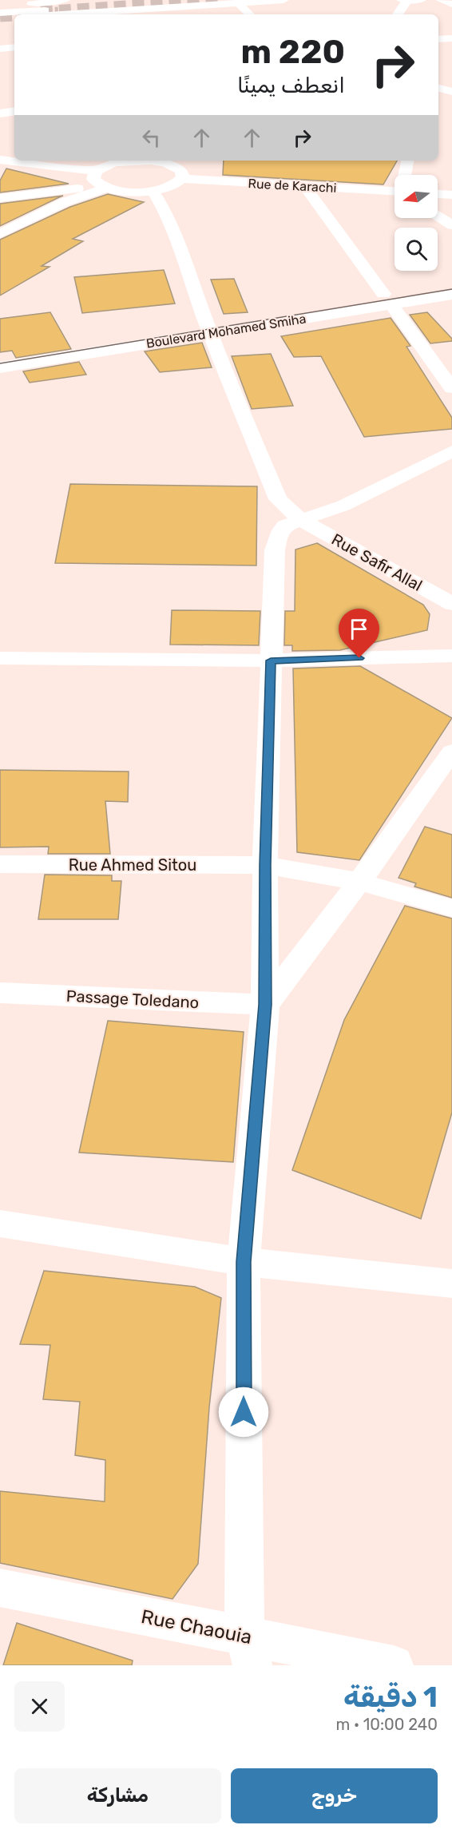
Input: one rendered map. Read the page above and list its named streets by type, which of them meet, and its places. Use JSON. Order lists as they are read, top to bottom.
{
  "streets": {
    "street": [
      "Rue de Karachi",
      "Boulevard Mohamed Smiha",
      "Rue Safir Allal",
      "Rue Ahmed Sitou",
      "Passage Toledano",
      "Rue Chaouia"
    ]
  },
  "crossings": [
    ["Boulevard Mohamed Smiha", "Rue Safir Allal"]
  ],
  "north": "left",
  "page": {
    "turn": ["220 m", "انعطف يمينًا"],
    "heading": ["1 دقيقة", "240 m · 10:00"],
    "buttons": ["خروج", "مشاركة"]
  }
}
